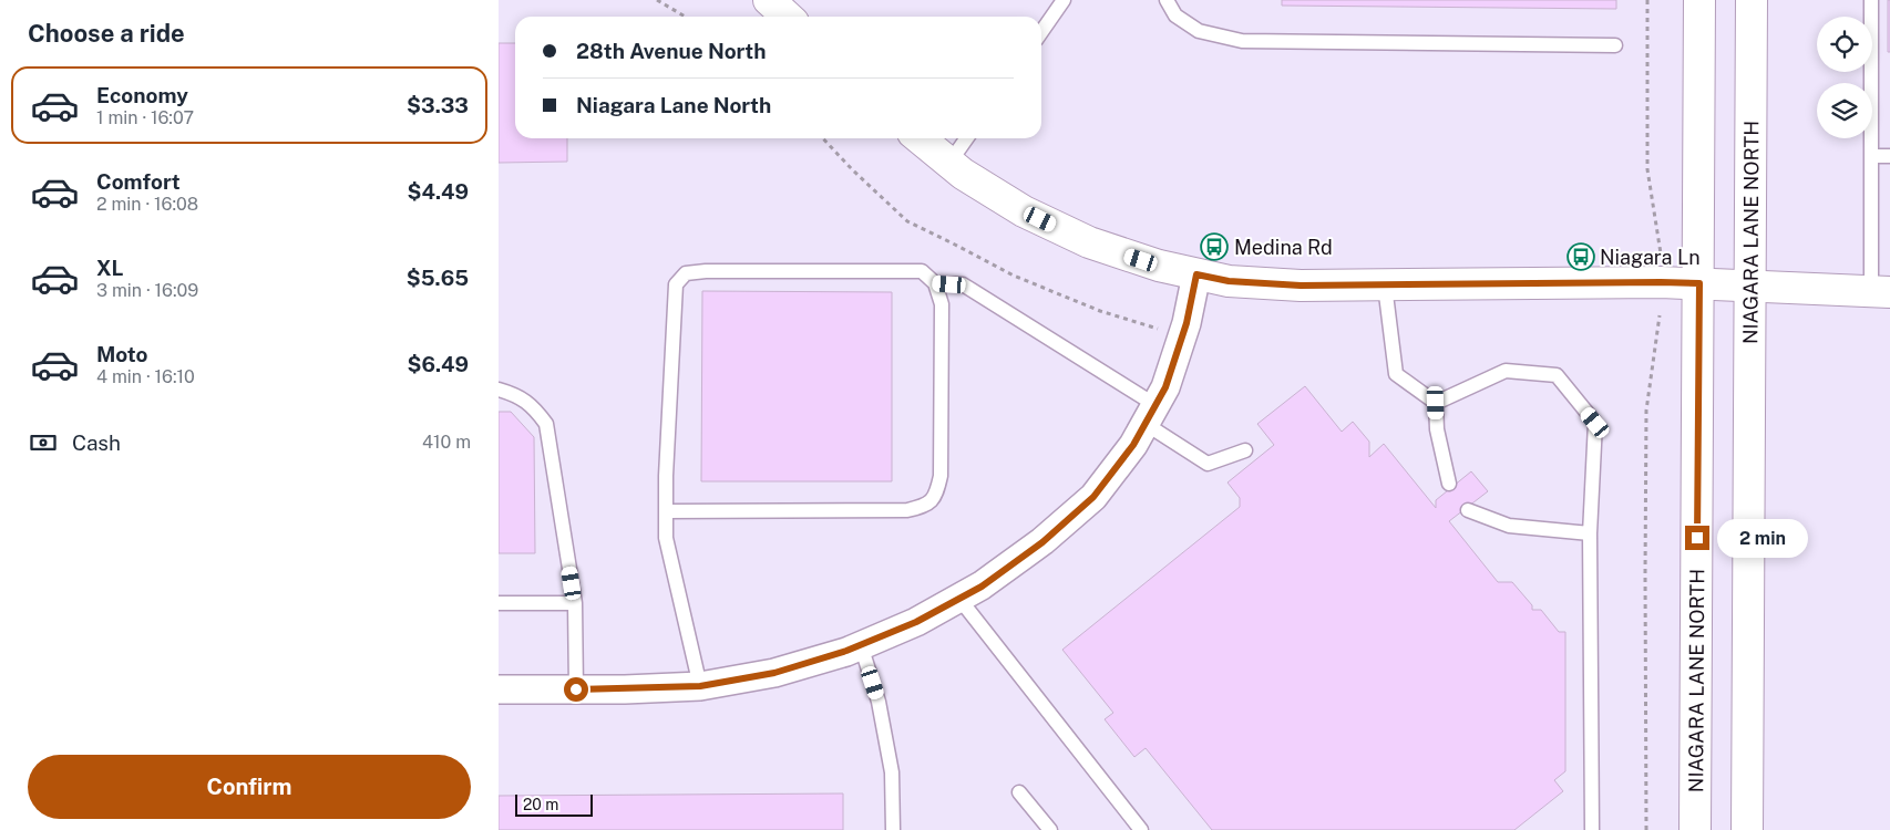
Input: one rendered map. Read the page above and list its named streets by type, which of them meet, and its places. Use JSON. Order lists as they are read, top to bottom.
{
  "streets": {
    "street": ["NIAGARA LANE NORTH"]
  },
  "places": {
    "bus stop": ["Medina Rd", "Niagara Ln"]
  },
  "scale_bar": "20 m",
  "page": {
    "heading": "Choose a ride",
    "banner": ["28th Avenue North", "Niagara Lane North"],
    "list": [
      {
        "name": "Economy",
        "note": "1 min · 16:07",
        "value": "$3.33"
      },
      {
        "name": "Comfort",
        "note": "2 min · 16:08",
        "value": "$4.49"
      },
      {
        "name": "XL",
        "note": "3 min · 16:09",
        "value": "$5.65"
      },
      {
        "name": "Moto",
        "note": "4 min · 16:10",
        "value": "$6.49"
      }
    ],
    "pay": ["Cash", "410 m"],
    "bubble": "2 min",
    "buttons": "Confirm",
    "scale": "20 m"
  }
}
